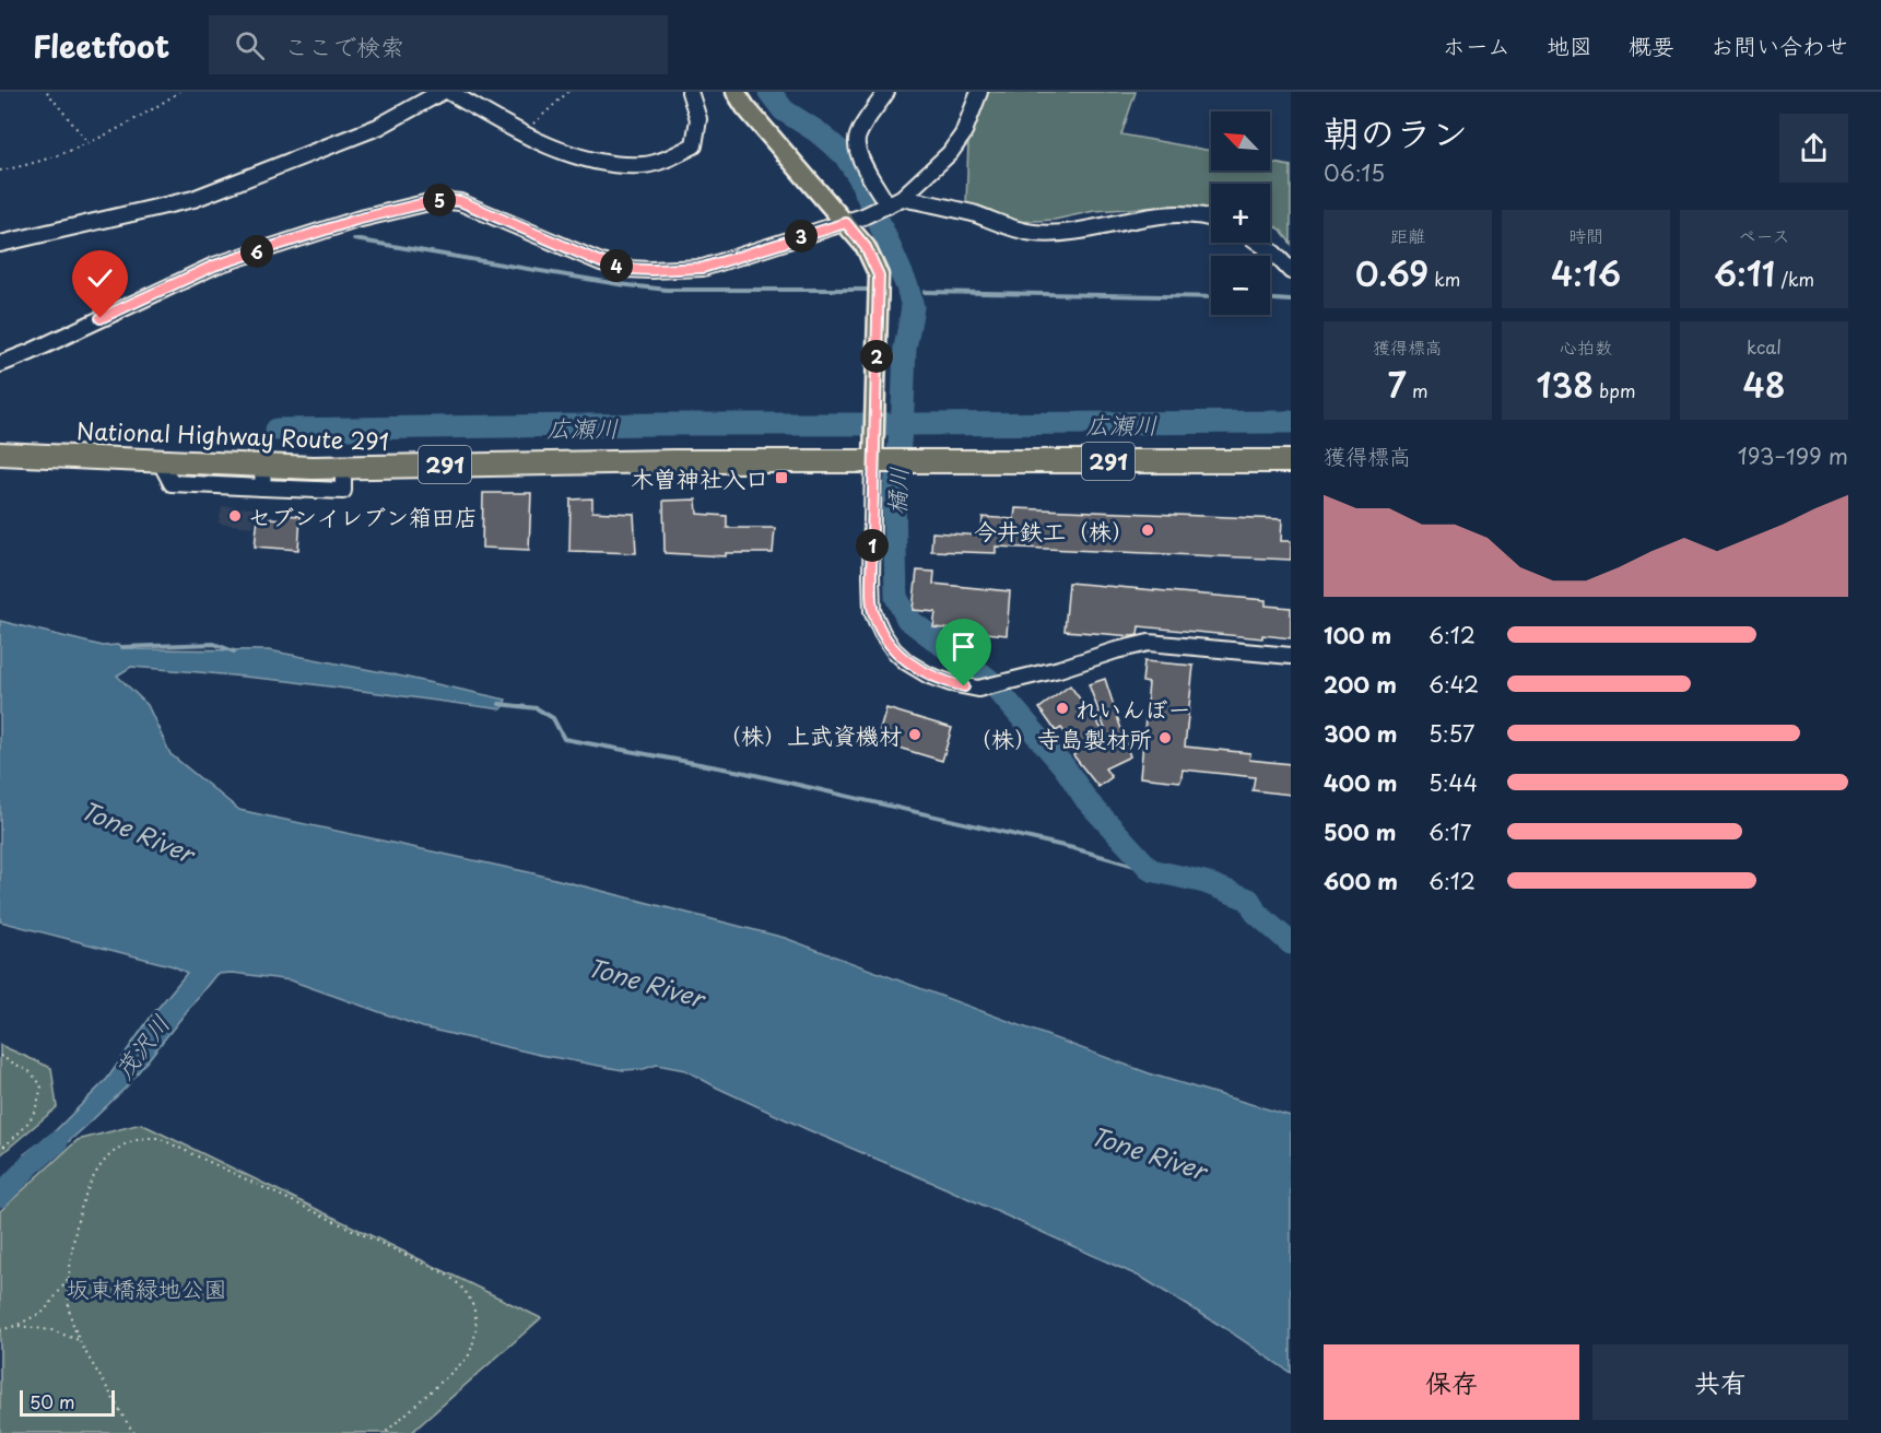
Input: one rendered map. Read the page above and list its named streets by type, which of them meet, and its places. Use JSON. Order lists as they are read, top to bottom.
{
  "streets": {
    "highway": ["National Highway Route 291", "291"]
  },
  "water": [
    "広瀬川",
    "橘川",
    "Tone River",
    "茂沢川"
  ],
  "parks": ["坂東橋緑地公園"],
  "places": {
    "transit": ["木曽神社入口"],
    "other": [
      "セブンイレブン箱田店",
      "今井鉄工（株）",
      "れいんぼー",
      "（株）上武資機材",
      "（株）寺島製材所"
    ]
  },
  "scale_bar": "50 m",
  "north": "top left",
  "page": {
    "header": "Fleetfoot",
    "search": "ここで検索",
    "nav": [
      "ホーム",
      "地図",
      "概要",
      "お問い合わせ"
    ],
    "heading": ["朝のラン", "06:15"],
    "map_buttons": ["+", "−"],
    "pins": [
      "5",
      "3",
      "6",
      "4",
      "2",
      "1"
    ],
    "stats": [
      ["距離", "0.69 km"],
      ["時間", "4:16"],
      ["ペース", "6:11 /km"],
      ["獲得標高", "7 m"],
      ["心拍数", "138 bpm"],
      ["kcal", "48"]
    ],
    "chart": ["獲得標高", "193–199 m"],
    "list": [
      {
        "name": "100 m",
        "note": "6:12"
      },
      {
        "name": "200 m",
        "note": "6:42"
      },
      {
        "name": "300 m",
        "note": "5:57"
      },
      {
        "name": "400 m",
        "note": "5:44"
      },
      {
        "name": "500 m",
        "note": "6:17"
      },
      {
        "name": "600 m",
        "note": "6:12"
      }
    ],
    "buttons": ["保存", "共有"],
    "scale": "50 m"
  }
}
